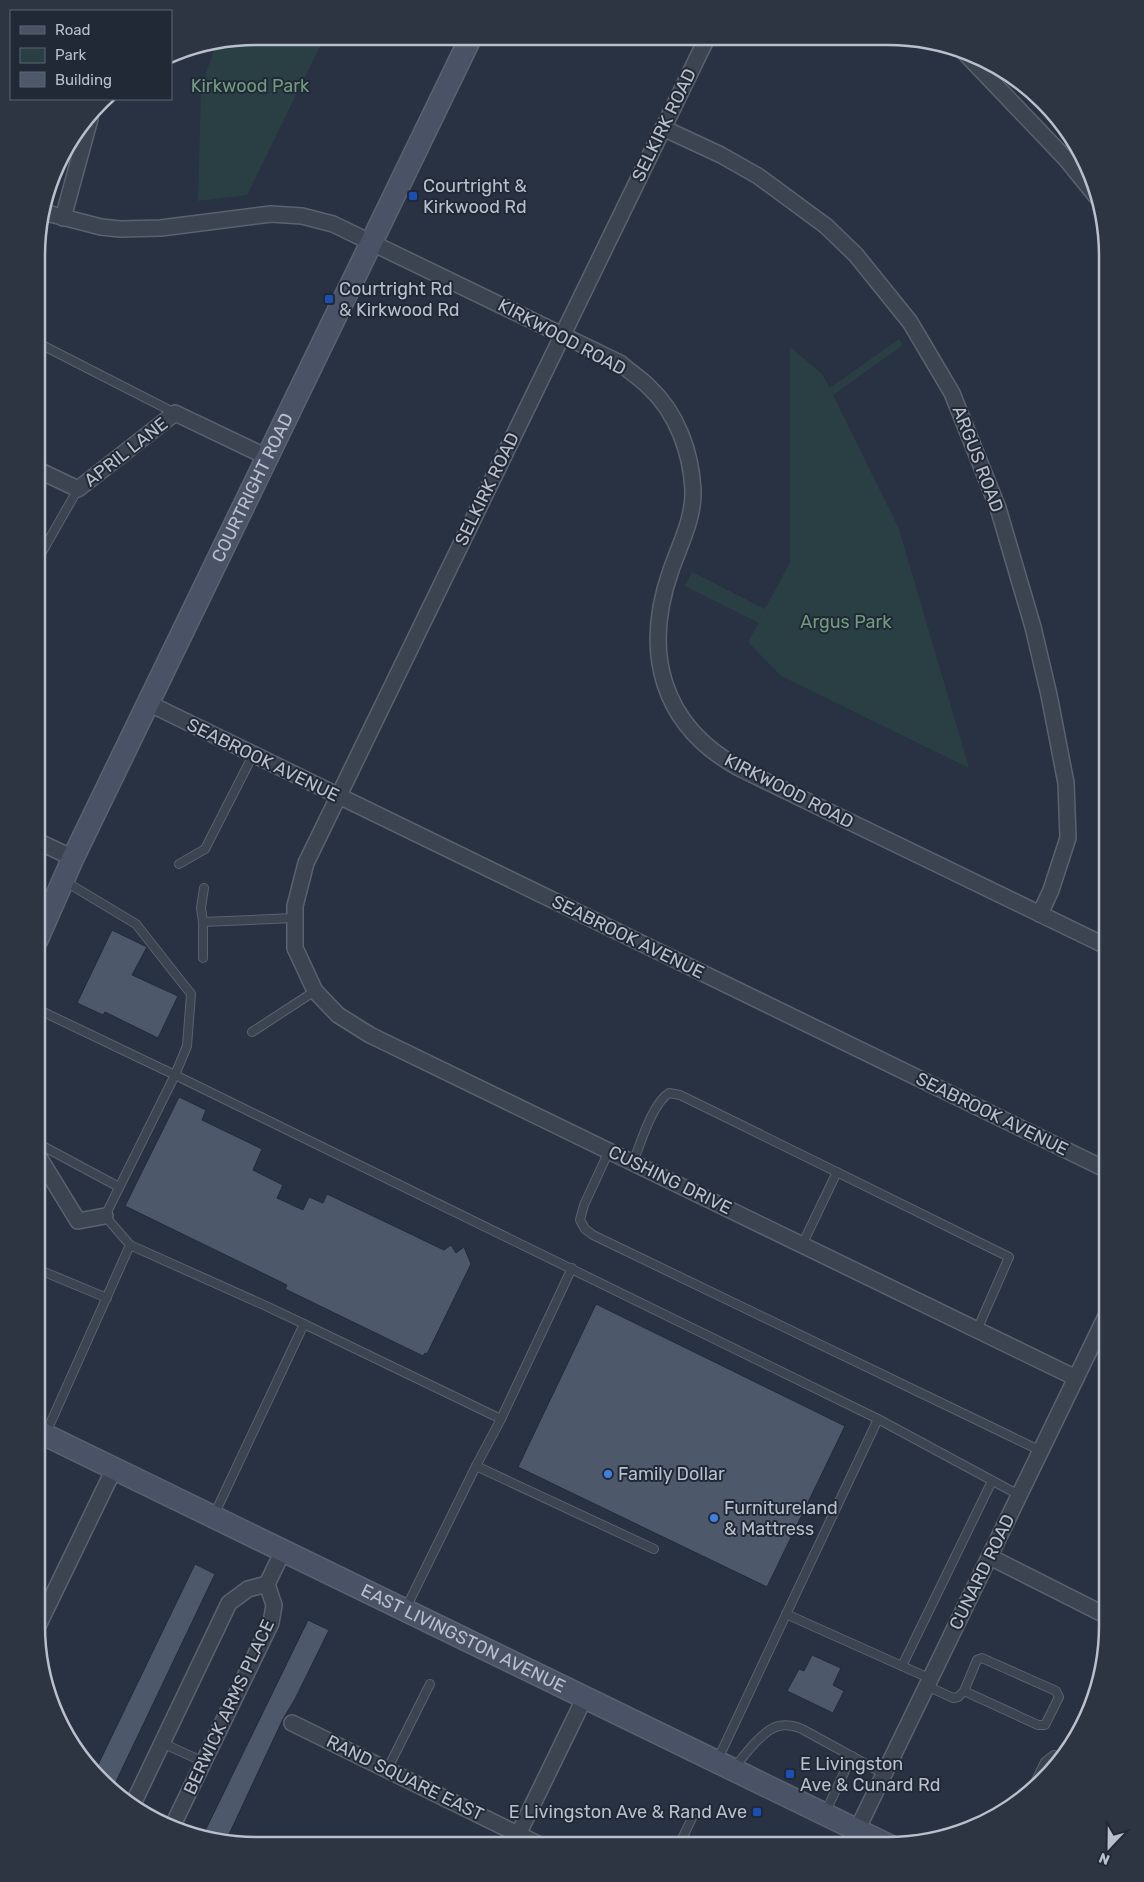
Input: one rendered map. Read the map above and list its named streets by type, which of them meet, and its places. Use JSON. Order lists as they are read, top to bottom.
{
  "streets": {
    "street": [
      "SELKIRK ROAD",
      "KIRKWOOD ROAD",
      "APRIL LANE",
      "ARGUS ROAD",
      "COURTRIGHT ROAD",
      "SEABROOK AVENUE",
      "CUSHING DRIVE",
      "CUNARD ROAD",
      "EAST LIVINGSTON AVENUE",
      "BERWICK ARMS PLACE",
      "RAND SQUARE EAST"
    ]
  },
  "crossings": [
    ["SELKIRK ROAD", "KIRKWOOD ROAD"],
    ["SELKIRK ROAD", "ARGUS ROAD"],
    ["SELKIRK ROAD", "SEABROOK AVENUE"],
    ["SELKIRK ROAD", "CUSHING DRIVE"],
    ["KIRKWOOD ROAD", "ARGUS ROAD"],
    ["KIRKWOOD ROAD", "COURTRIGHT ROAD"],
    ["APRIL LANE", "COURTRIGHT ROAD"],
    ["COURTRIGHT ROAD", "SEABROOK AVENUE"],
    ["CUSHING DRIVE", "CUNARD ROAD"],
    ["CUNARD ROAD", "EAST LIVINGSTON AVENUE"]
  ],
  "parks": ["Kirkwood Park", "Argus Park"],
  "places": {
    "transit": [
      "Courtright & Kirkwood Rd",
      "Courtright Rd & Kirkwood Rd",
      "E Livingston Ave & Cunard Rd",
      "E Livingston Ave & Rand Ave"
    ],
    "other": ["Family Dollar", "Furnitureland & Mattress"]
  },
  "legend": ["Road", "Park", "Building"],
  "north": "bottom"
}
